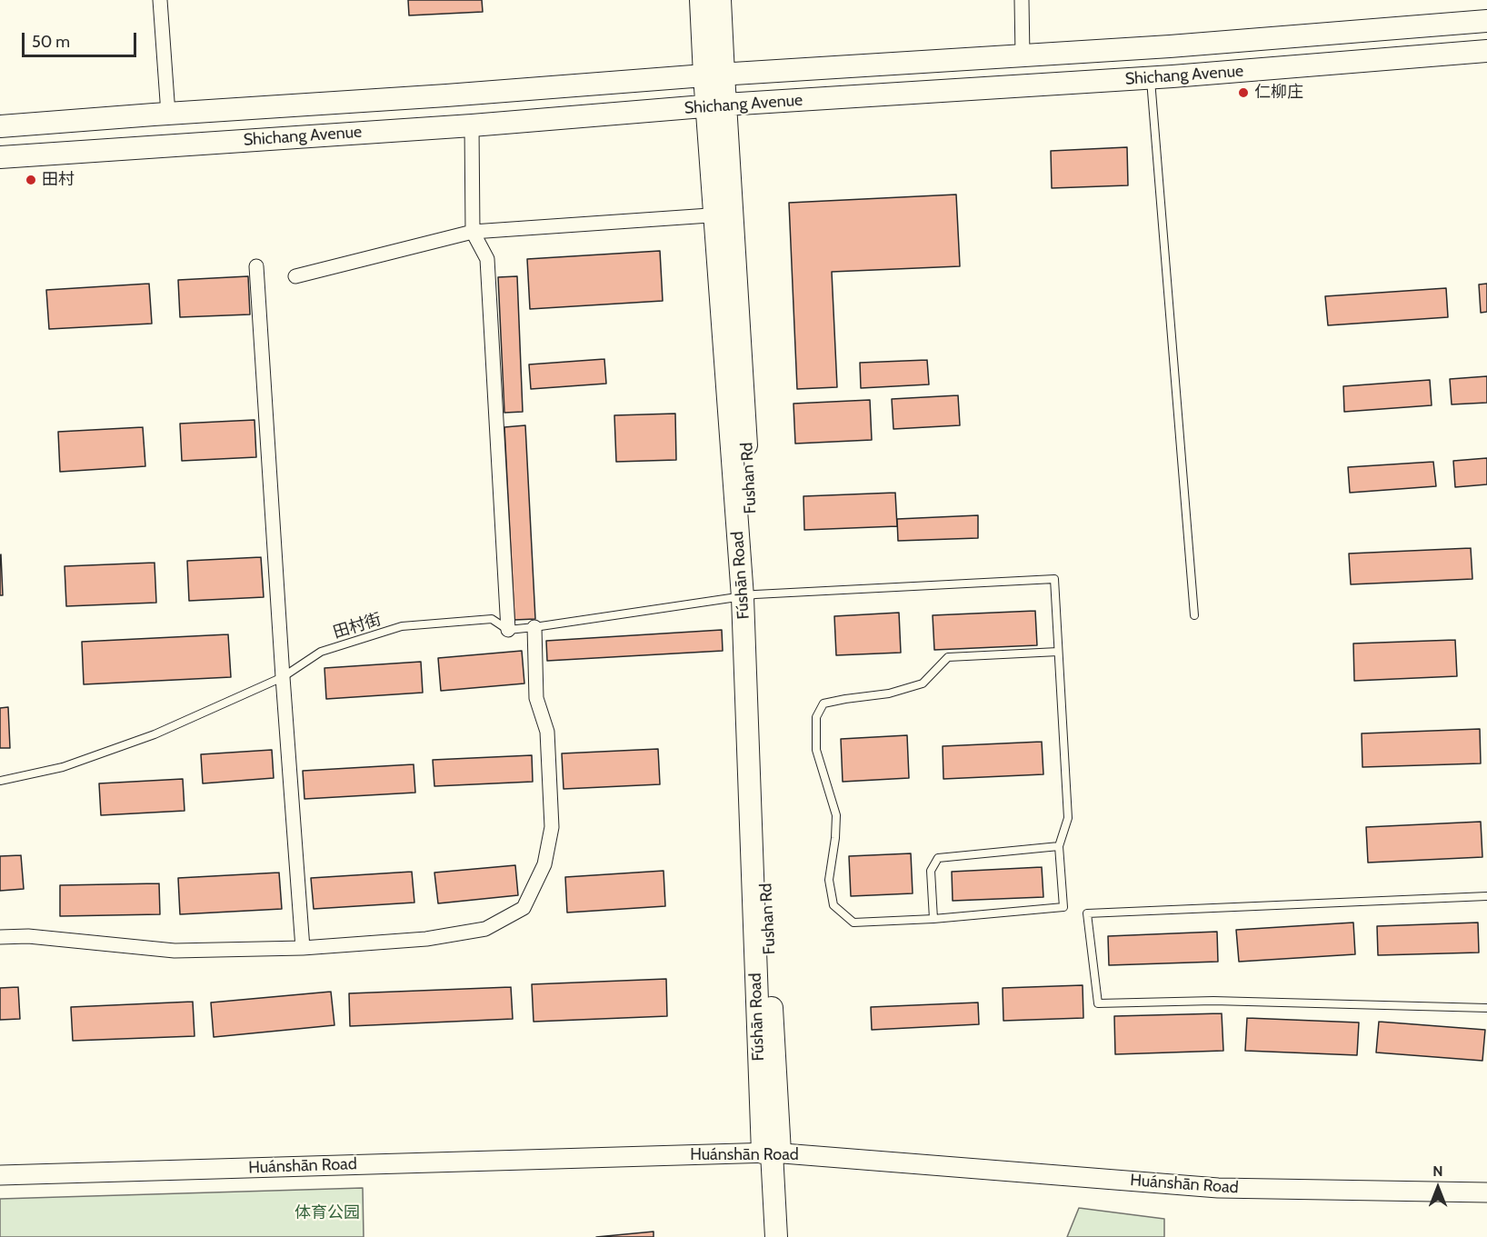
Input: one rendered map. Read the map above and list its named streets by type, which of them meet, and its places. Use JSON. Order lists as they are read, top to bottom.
{
  "streets": {
    "main road": ["Shichang Avenue", "Fushan Rd", "Huánshān Road"],
    "lane": ["田村街"]
  },
  "crossings": [
    ["Shichang Avenue", "Fushan Rd"],
    ["Fushan Rd", "田村街"],
    ["Fushan Rd", "Huánshān Road"]
  ],
  "parks": ["体育公园"],
  "places": ["仁柳庄", "田村"],
  "scale_bar": "50 m",
  "north": "top"
}
